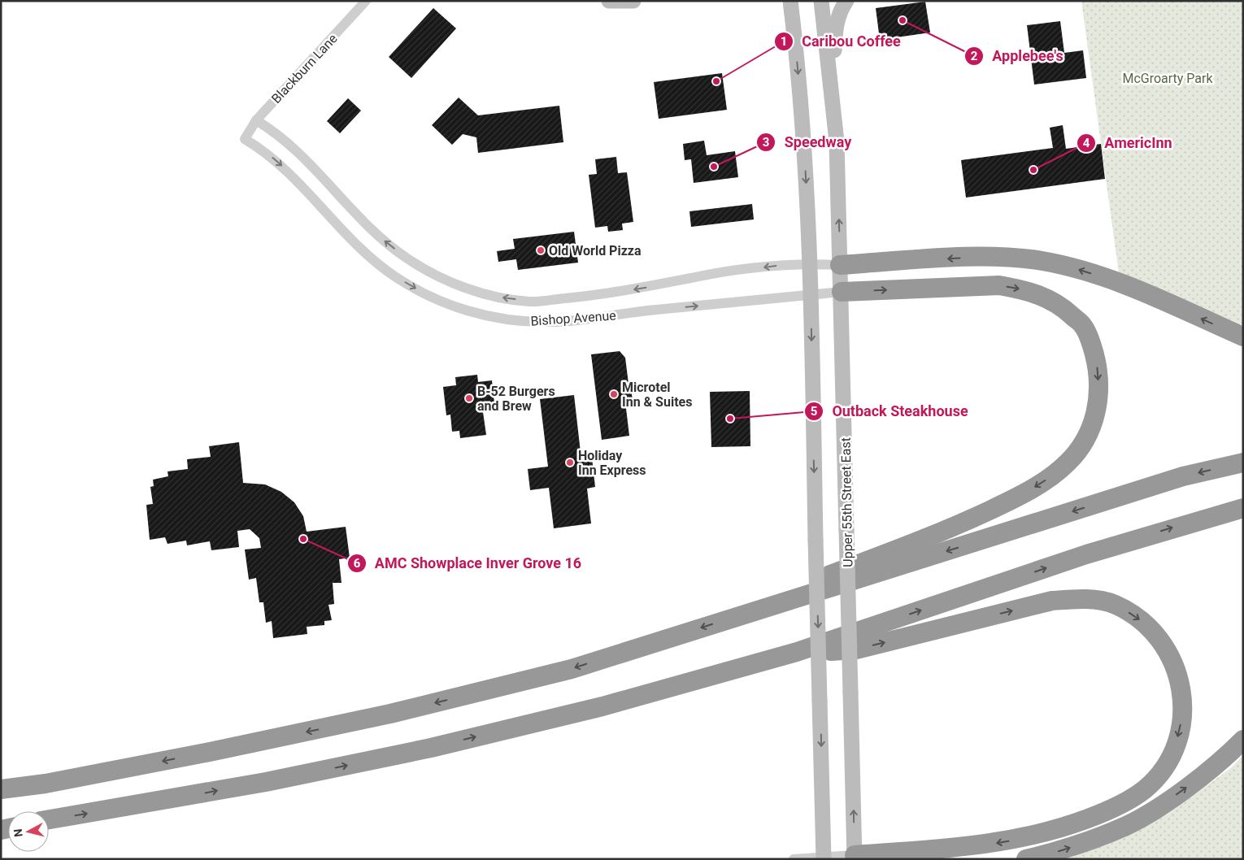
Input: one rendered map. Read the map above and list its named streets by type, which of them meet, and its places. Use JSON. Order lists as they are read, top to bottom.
{
  "streets": {
    "street": ["Blackburn Lane", "Bishop Avenue", "Upper 55th Street East"]
  },
  "crossings": [
    ["Blackburn Lane", "Bishop Avenue"],
    ["Bishop Avenue", "Upper 55th Street East"]
  ],
  "parks": ["McGroarty Park"],
  "places": [
    "Applebee's",
    "Caribou Coffee",
    "Speedway",
    "AmericInn",
    "Old World Pizza",
    "Microtel Inn & Suites",
    "B-52 Burgers and Brew",
    "Outback Steakhouse",
    "Holiday Inn Express",
    "AMC Showplace Inver Grove 16"
  ],
  "north": "left"
}
